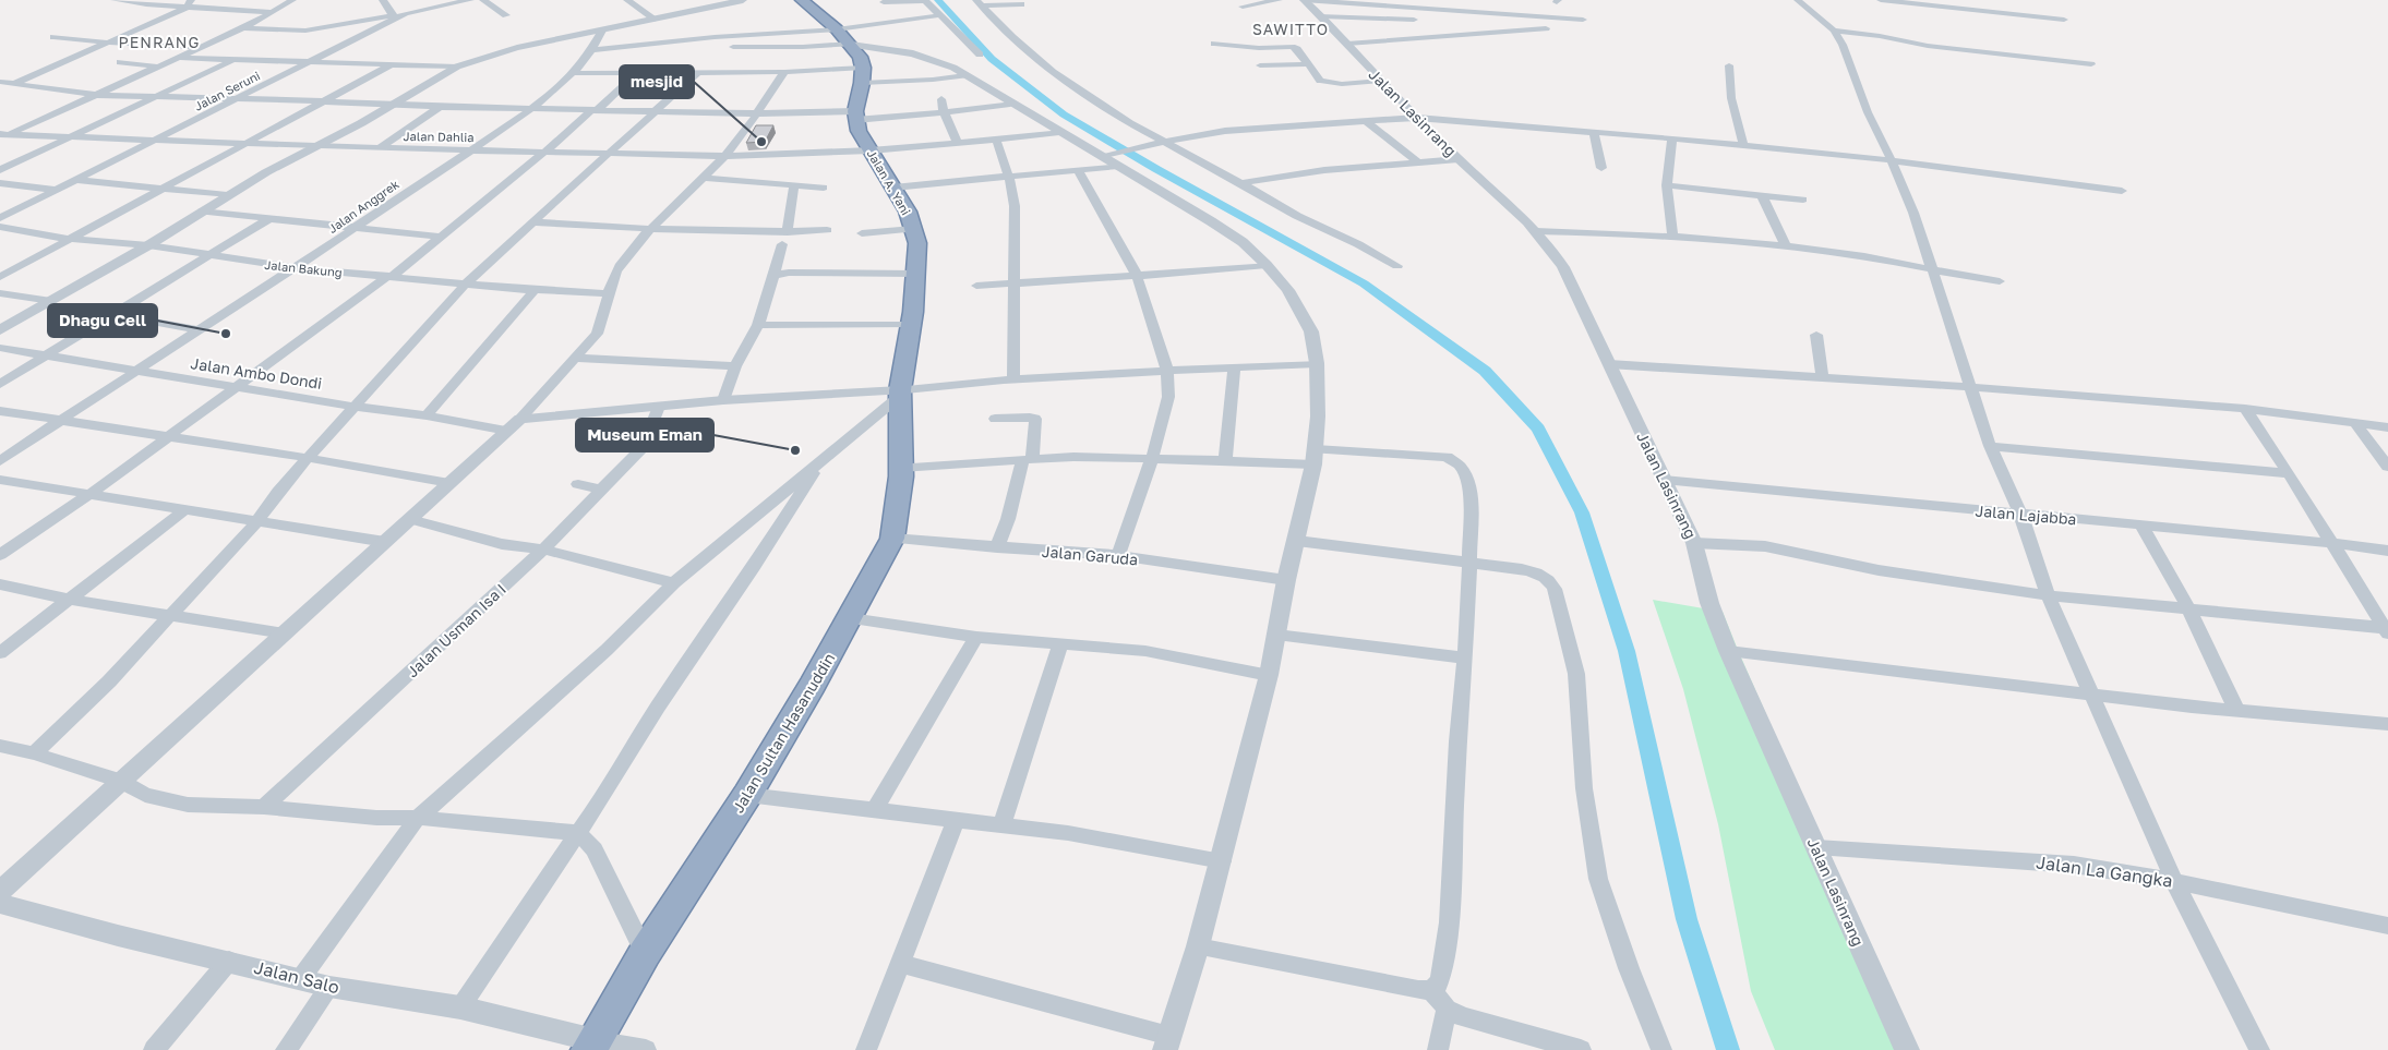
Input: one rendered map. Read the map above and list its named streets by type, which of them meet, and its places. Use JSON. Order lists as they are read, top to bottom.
{
  "streets": {
    "highway": ["Jalan A. Yani", "Jalan Sultan Hasanuddin"],
    "street": [
      "Jalan Seruni",
      "Jalan Lasinrang",
      "Jalan Dahlia",
      "Jalan Anggrek",
      "Jalan Bakung",
      "Jalan Ambo Dondi",
      "Jalan Lajabba",
      "Jalan Garuda",
      "Jalan Usman Isa I",
      "Jalan La Gangka",
      "Jalan Salo"
    ]
  },
  "crossings": [
    ["Jalan Seruni", "Jalan Dahlia"],
    ["Jalan Lasinrang", "Jalan Lajabba"],
    ["Jalan Lasinrang", "Jalan La Gangka"],
    ["Jalan Dahlia", "Jalan A. Yani"],
    ["Jalan Dahlia", "Jalan Anggrek"],
    ["Jalan A. Yani", "Jalan Sultan Hasanuddin"],
    ["Jalan Anggrek", "Jalan Bakung"],
    ["Jalan Anggrek", "Jalan Ambo Dondi"],
    ["Jalan Garuda", "Jalan Sultan Hasanuddin"],
    ["Jalan Sultan Hasanuddin", "Jalan Salo"]
  ],
  "districts": ["SAWITTO", "PENRANG"],
  "places": ["mesjid", "Dhagu Cell", "Museum Eman"]
}
